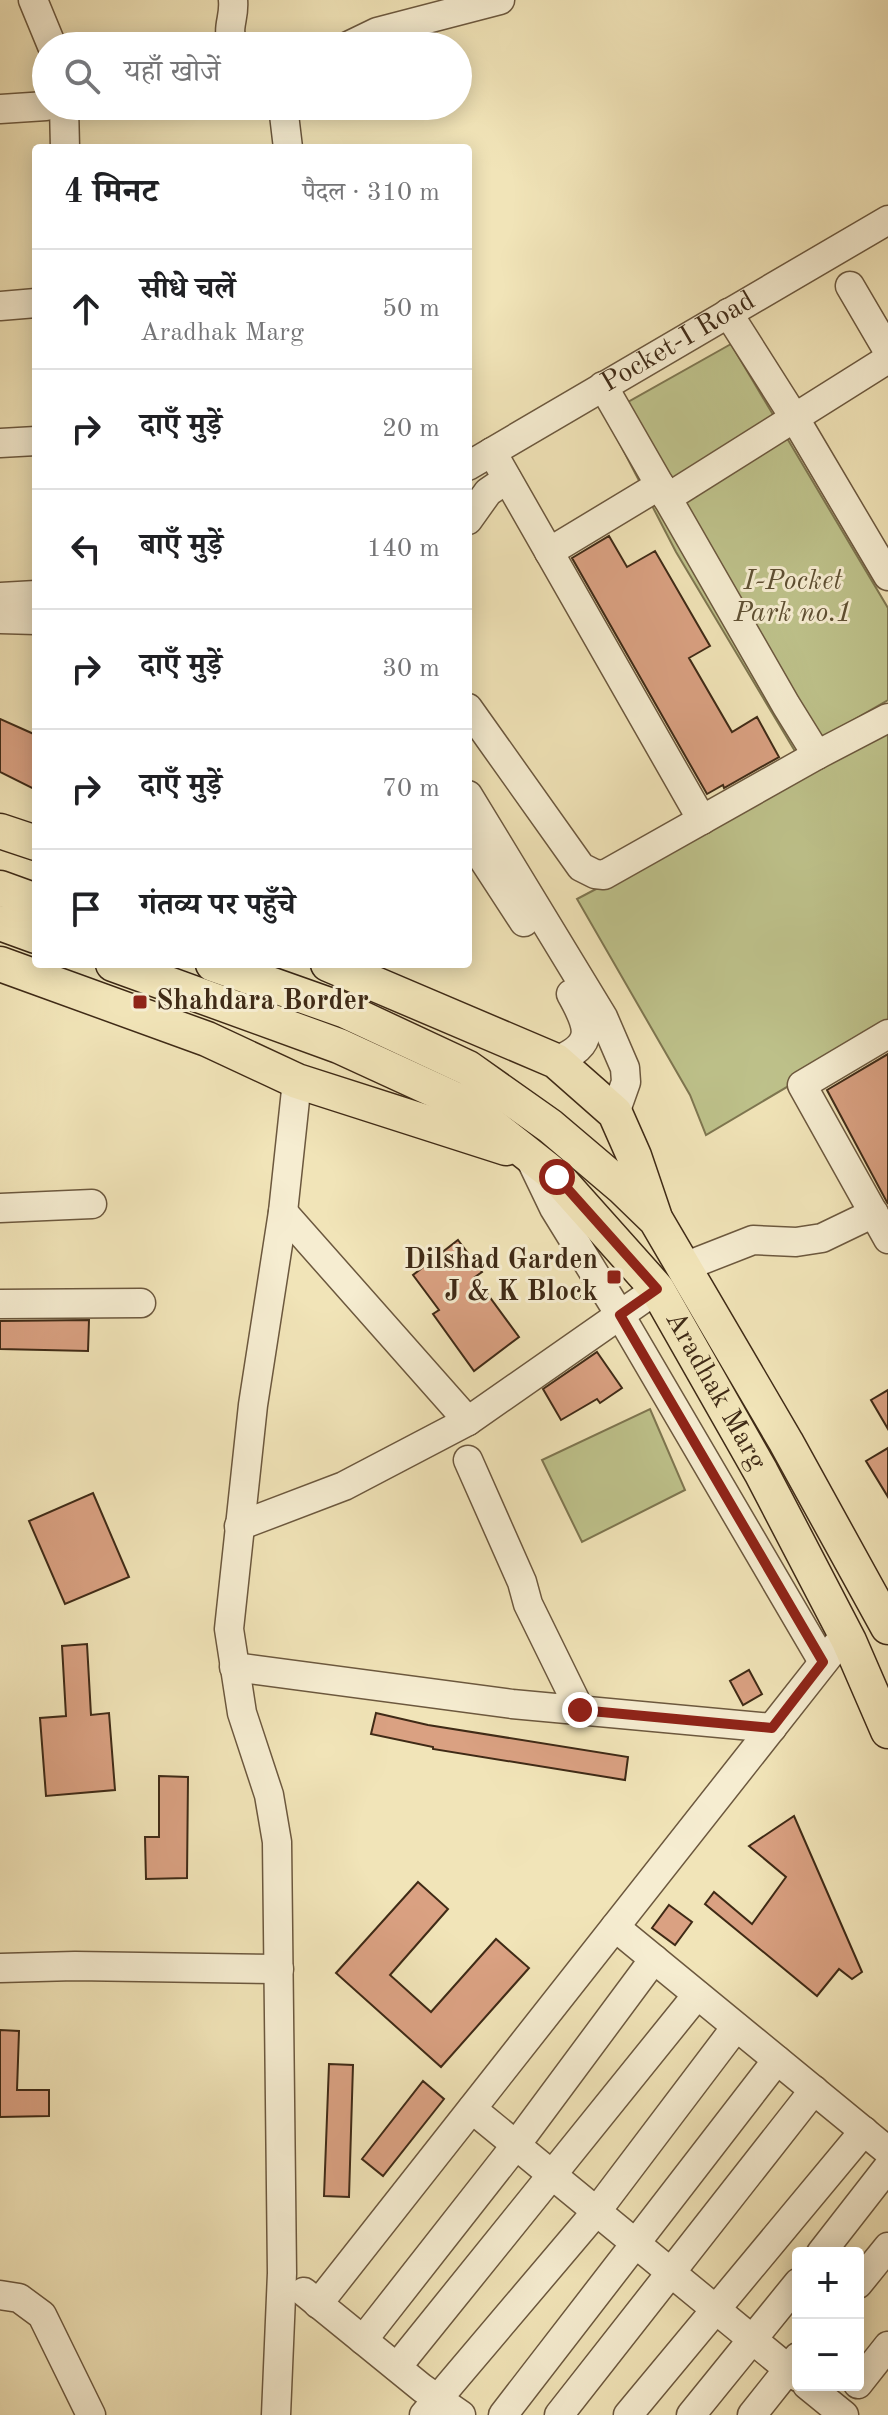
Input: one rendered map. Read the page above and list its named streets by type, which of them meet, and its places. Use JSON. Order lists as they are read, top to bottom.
{
  "streets": {
    "main road": ["Aradhak Marg"],
    "street": ["Pocket-I Road"]
  },
  "parks": ["I-Pocket Park no.1"],
  "places": {
    "transit": ["Shahdara Border", "Dilshad Garden J & K Block"]
  },
  "page": {
    "search": "यहाँ खोजें",
    "heading": ["4 मिनट", "पैदल · 310 m"],
    "list": [
      ["सीधे चलें", "Aradhak Marg", "50 m"],
      ["दाएँ मुड़ें", "20 m"],
      ["बाएँ मुड़ें", "140 m"],
      ["दाएँ मुड़ें", "30 m"],
      ["दाएँ मुड़ें", "70 m"],
      "गंतव्य पर पहुँचे"
    ],
    "map_buttons": ["+", "−"]
  }
}
